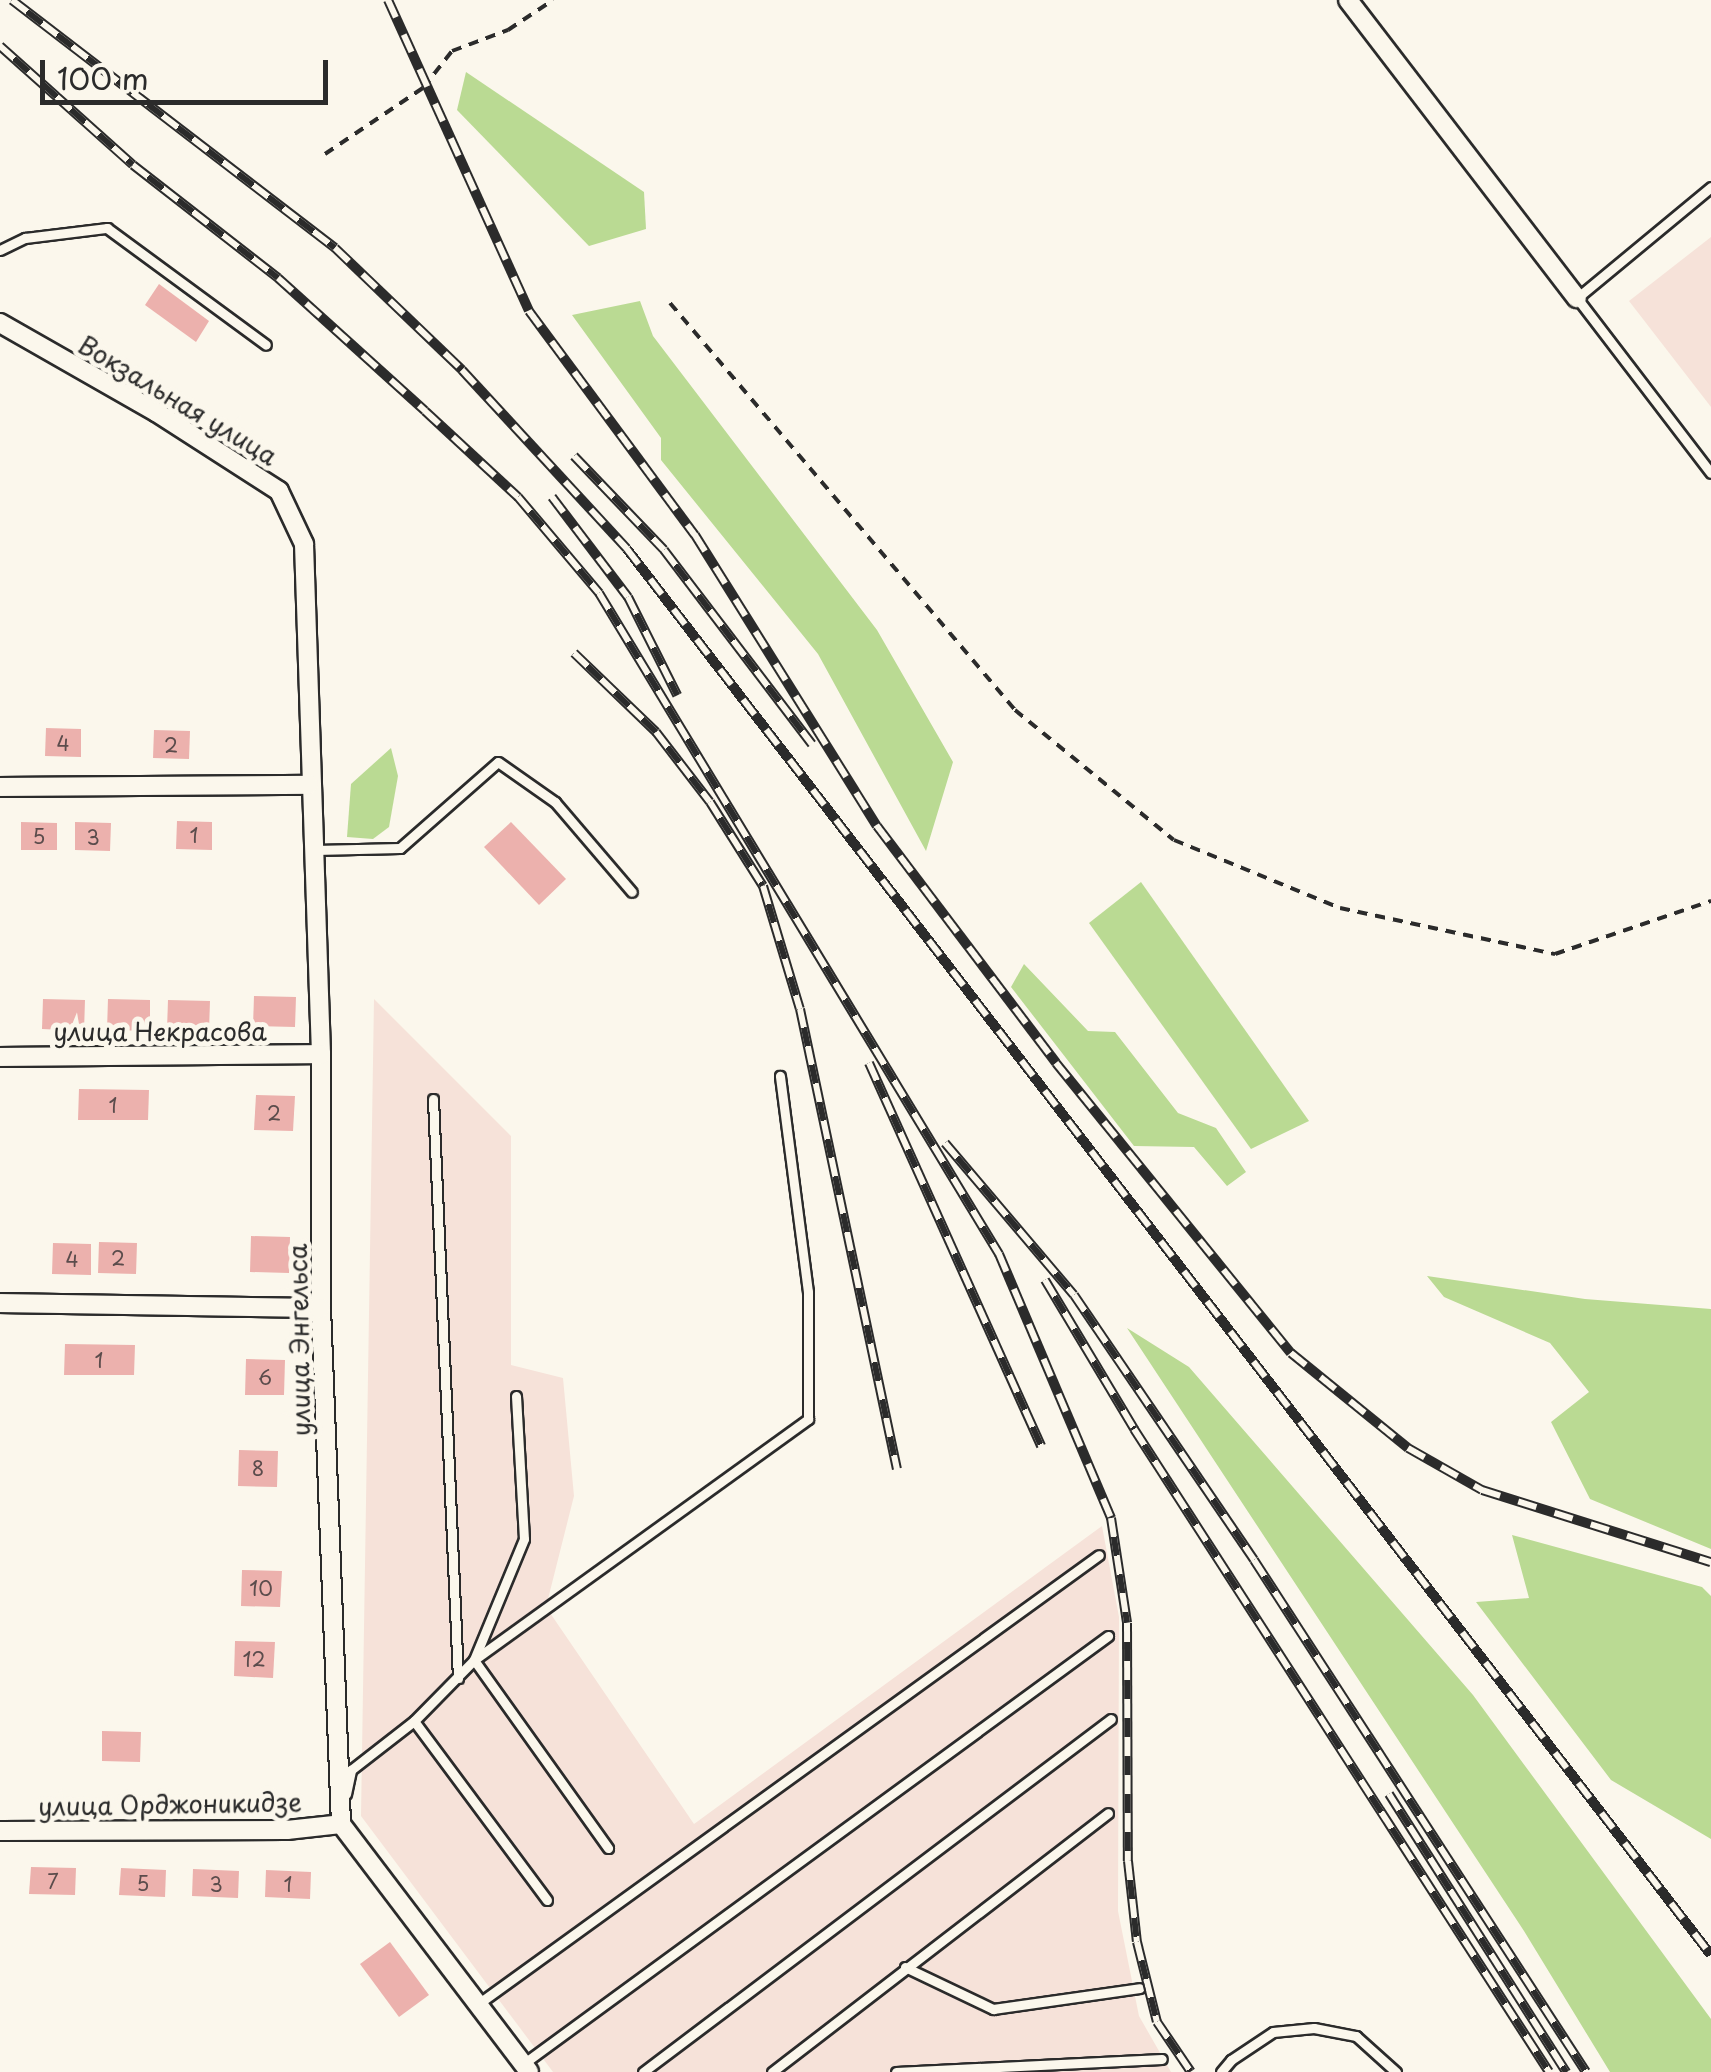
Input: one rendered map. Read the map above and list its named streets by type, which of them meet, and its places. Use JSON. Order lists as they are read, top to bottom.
{
  "streets": {
    "street": [
      "Вокзальная улица",
      "улица Некрасова",
      "улица Энгельса",
      "улица Орджоникидзе"
    ]
  },
  "crossings": [
    ["Вокзальная улица", "улица Энгельса"],
    ["улица Некрасова", "улица Энгельса"],
    ["улица Энгельса", "улица Орджоникидзе"]
  ],
  "house_numbers": [
    "4",
    "2",
    "1",
    "5",
    "3",
    "1",
    "2",
    "2",
    "4",
    "1",
    "6",
    "8",
    "10",
    "12",
    "7",
    "5",
    "3",
    "1"
  ],
  "scale_bar": "100 m"
}
